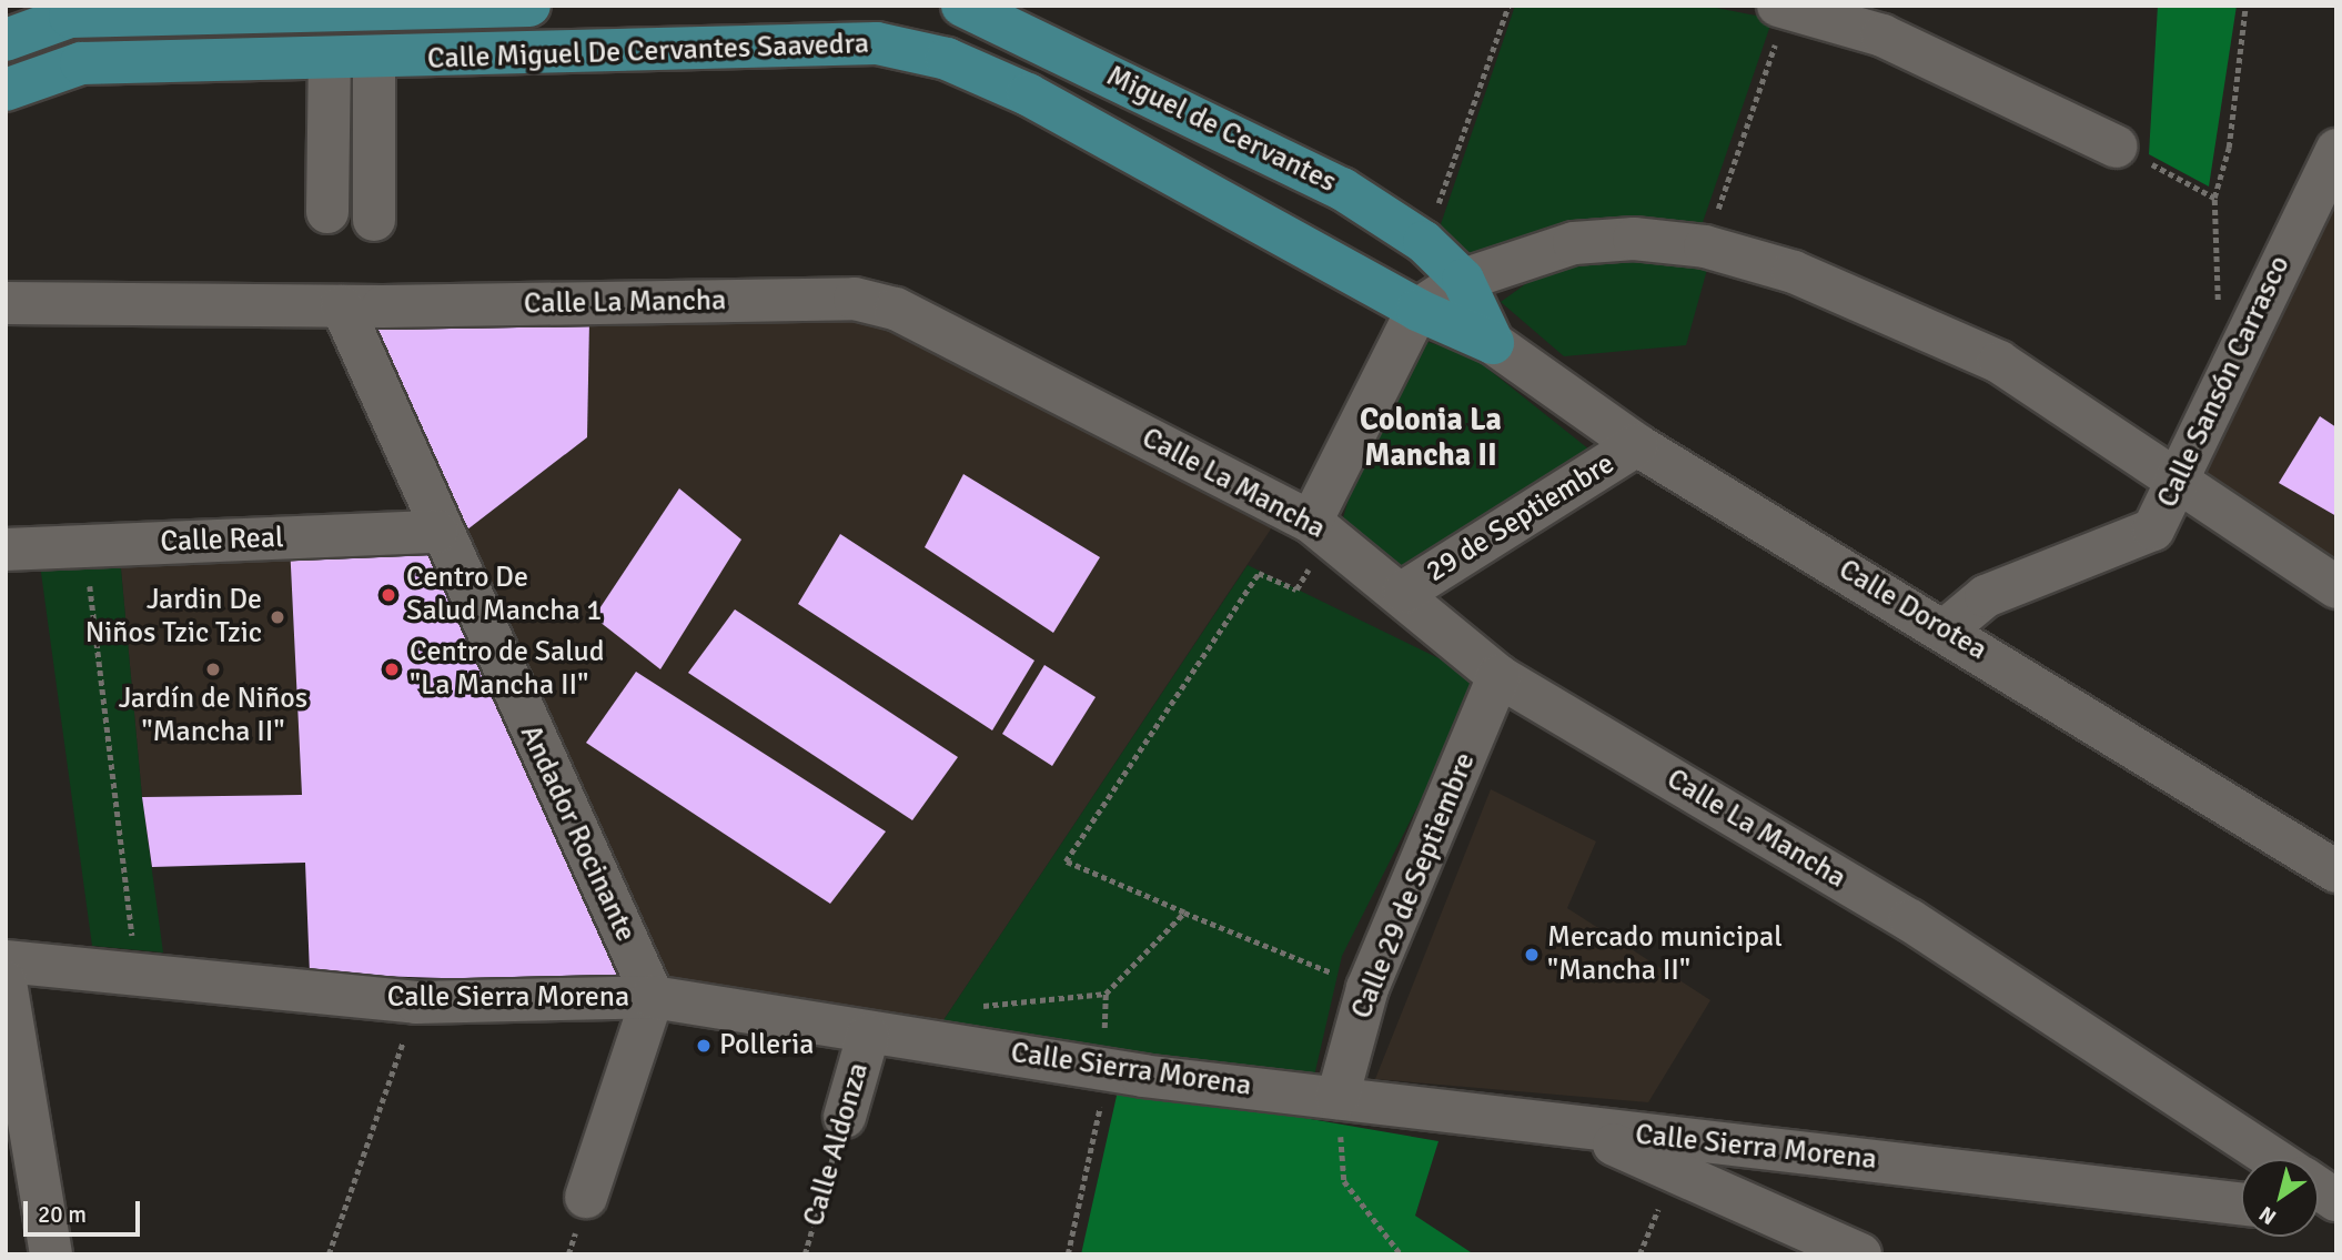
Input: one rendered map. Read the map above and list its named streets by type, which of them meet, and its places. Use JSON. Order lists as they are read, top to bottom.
{
  "streets": {
    "main road": ["Calle Miguel De Cervantes Saavedra", "Miguel de Cervantes", "Calle Dorotea"],
    "street": [
      "Calle La Mancha",
      "Calle Sansón Carrasco",
      "29 de Septiembre",
      "Calle Real",
      "Andador Rocinante",
      "Calle 29 de Septiembre",
      "Calle Sierra Morena",
      "Calle Aldonza"
    ]
  },
  "crossings": [
    ["Calle Miguel De Cervantes Saavedra", "Calle Dorotea"],
    ["Miguel de Cervantes", "Calle Dorotea"],
    ["Calle La Mancha", "29 de Septiembre"],
    ["Calle La Mancha", "Andador Rocinante"],
    ["Calle La Mancha", "Calle 29 de Septiembre"],
    ["Calle Sansón Carrasco", "Calle Dorotea"],
    ["29 de Septiembre", "Calle Dorotea"],
    ["Calle Real", "Andador Rocinante"],
    ["Andador Rocinante", "Calle Sierra Morena"],
    ["Calle 29 de Septiembre", "Calle Sierra Morena"],
    ["Calle Sierra Morena", "Calle Aldonza"]
  ],
  "districts": ["Colonia La Mancha II"],
  "places": [
    "Centro De Salud Mancha 1",
    "Jardin De Niños Tzic Tzic",
    "Jardín de Niños \"Mancha II\"",
    "Centro de Salud \"La Mancha II\"",
    "Mercado municipal \"Mancha II\"",
    "Polleria"
  ],
  "scale_bar": "20 m",
  "north": "bottom left"
}
